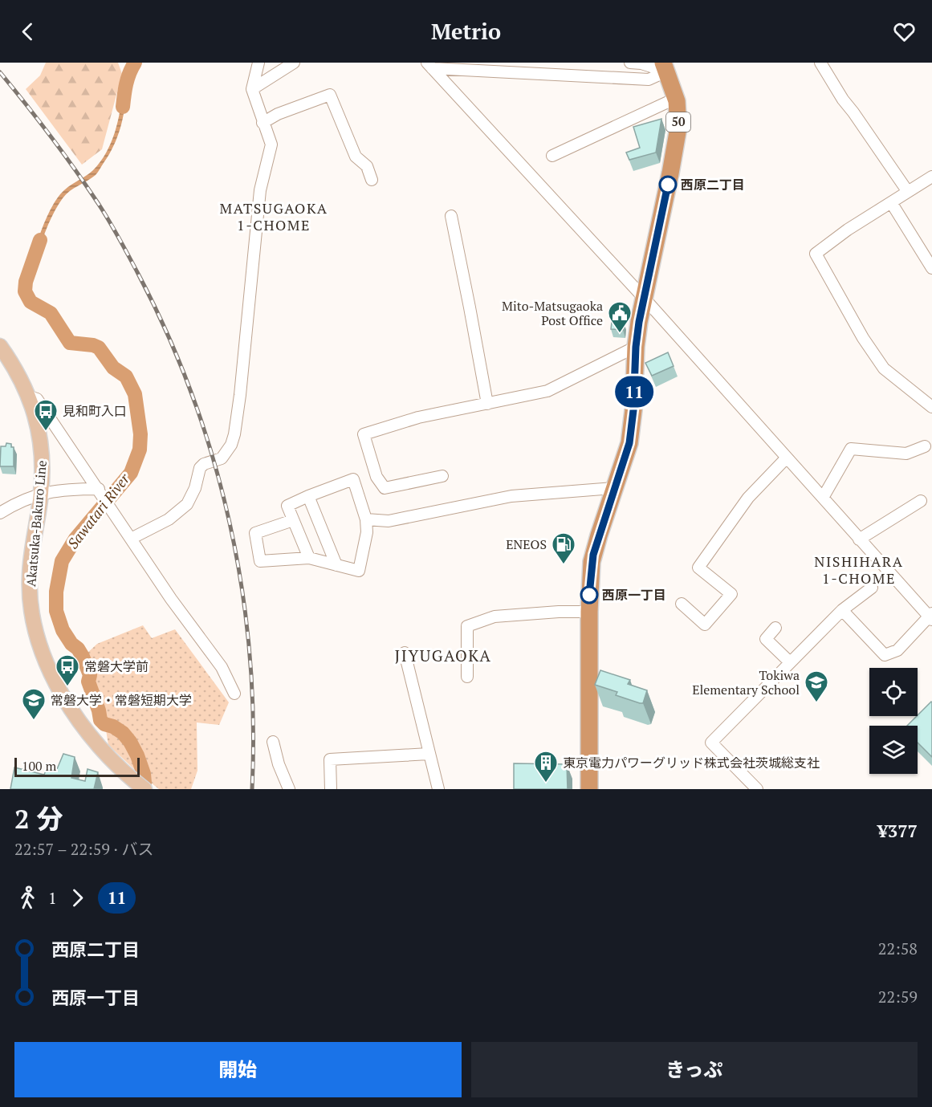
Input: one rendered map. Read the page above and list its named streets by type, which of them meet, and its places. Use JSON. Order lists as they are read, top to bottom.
{
  "streets": {
    "highway": ["50"],
    "main road": ["Akatsuka-Bakuro Line"]
  },
  "districts": ["MATSUGAOKA 1-CHOME", "NISHIHARA 1-CHOME", "JIYUGAOKA"],
  "water": ["Sawatari River"],
  "places": {
    "other": ["西原二丁目", "西原一丁目"],
    "public building": ["Mito-Matsugaoka Post Office"],
    "bus stop": ["見和町入口", "常磐大学前"],
    "fuel station": ["ENEOS"],
    "school or university": ["Tokiwa Elementary School", "常磐大学・常磐短期大学"],
    "building": ["東京電力パワーグリッド株式会社茨城総支社"]
  },
  "lines": ["bus line 11"],
  "scale_bar": "100 m",
  "page": {
    "header": "Metrio",
    "on_map": "11",
    "scale": "100 m",
    "heading": ["2 分", "22:57 – 22:59 · バス", "¥377"],
    "legs": ["1", "11"],
    "list": [
      {
        "name": "西原二丁目",
        "value": "22:58"
      },
      {
        "name": "西原一丁目",
        "value": "22:59"
      }
    ],
    "buttons": ["開始", "きっぷ"]
  }
}
